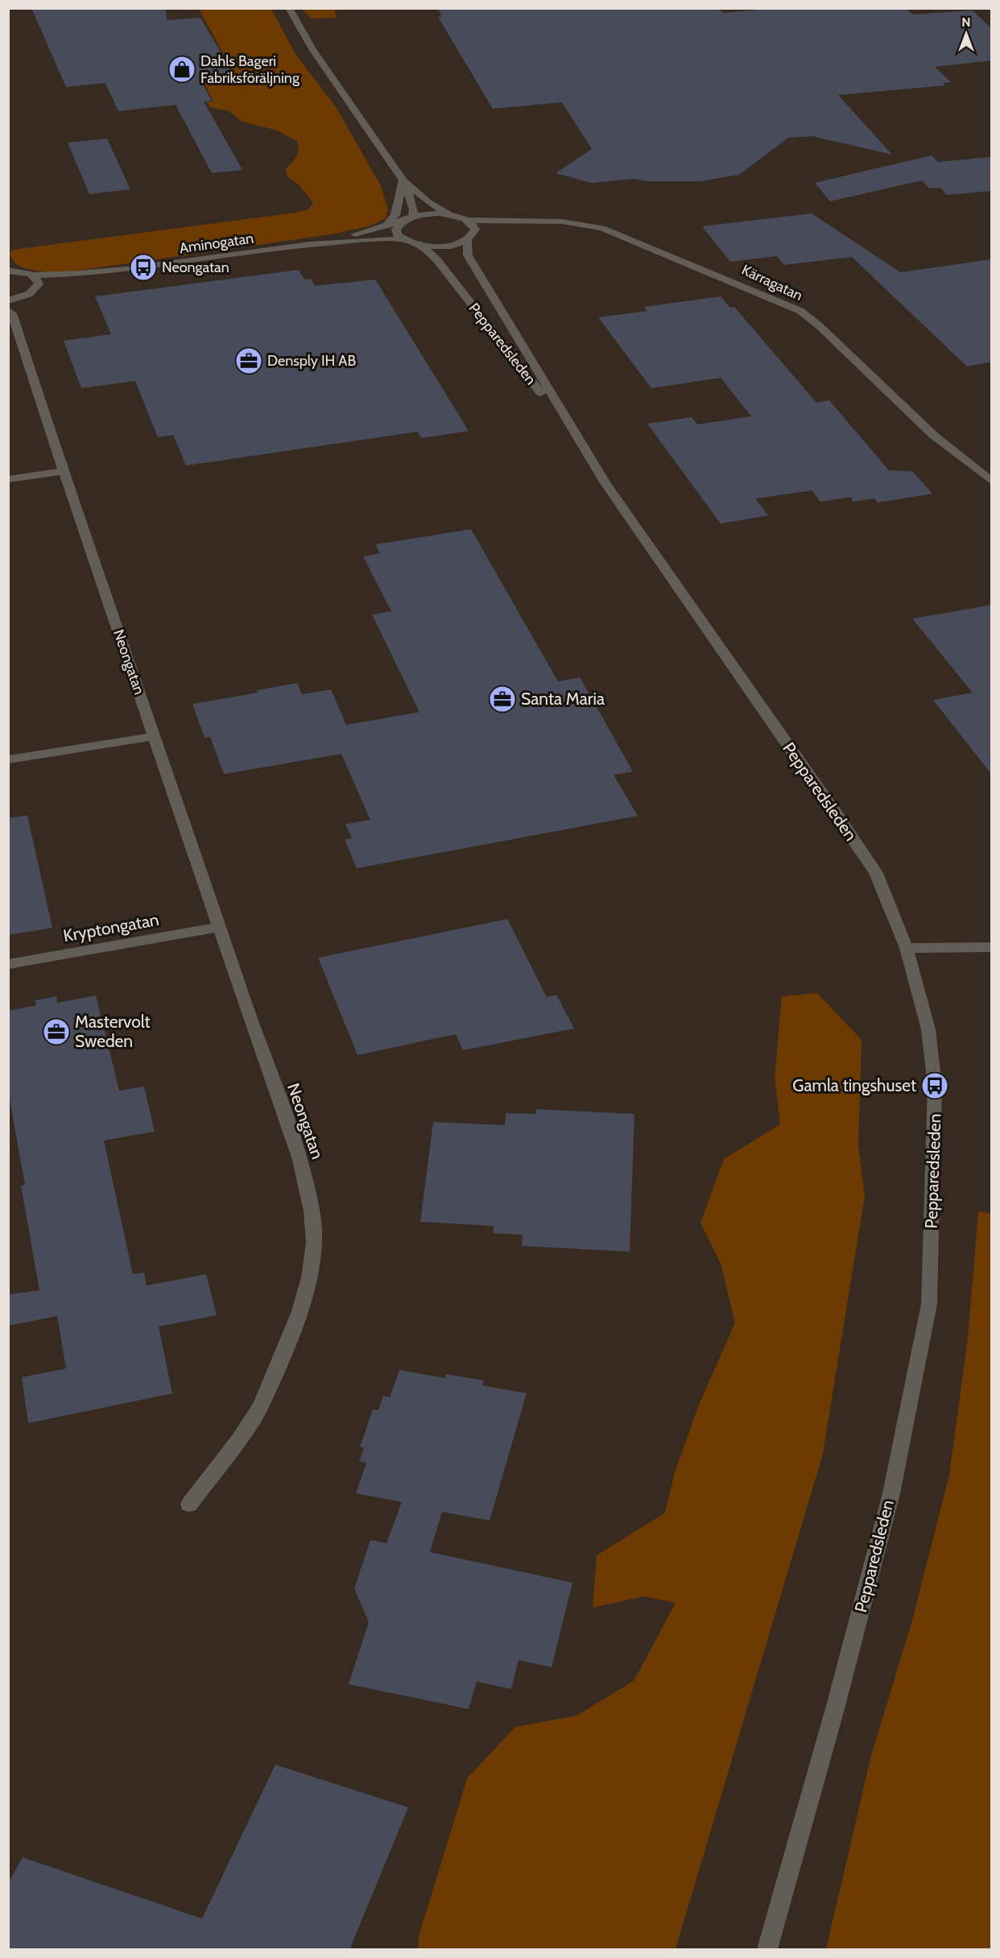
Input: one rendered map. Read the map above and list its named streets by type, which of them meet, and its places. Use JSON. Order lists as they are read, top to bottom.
{
  "streets": {
    "street": [
      "Aminogatan",
      "Kärragatan",
      "Pepparedsleden",
      "Neongatan",
      "Kryptongatan"
    ]
  },
  "crossings": [
    ["Aminogatan", "Kärragatan"],
    ["Aminogatan", "Neongatan"],
    ["Kärragatan", "Pepparedsleden"],
    ["Neongatan", "Kryptongatan"]
  ],
  "places": {
    "shop": ["Dahls Bageri Fabriksföräljning"],
    "bus stop": ["Neongatan", "Gamla tingshuset"],
    "office": ["Densply IH AB", "Santa Maria", "Mastervolt Sweden"]
  },
  "north": "top"
}
